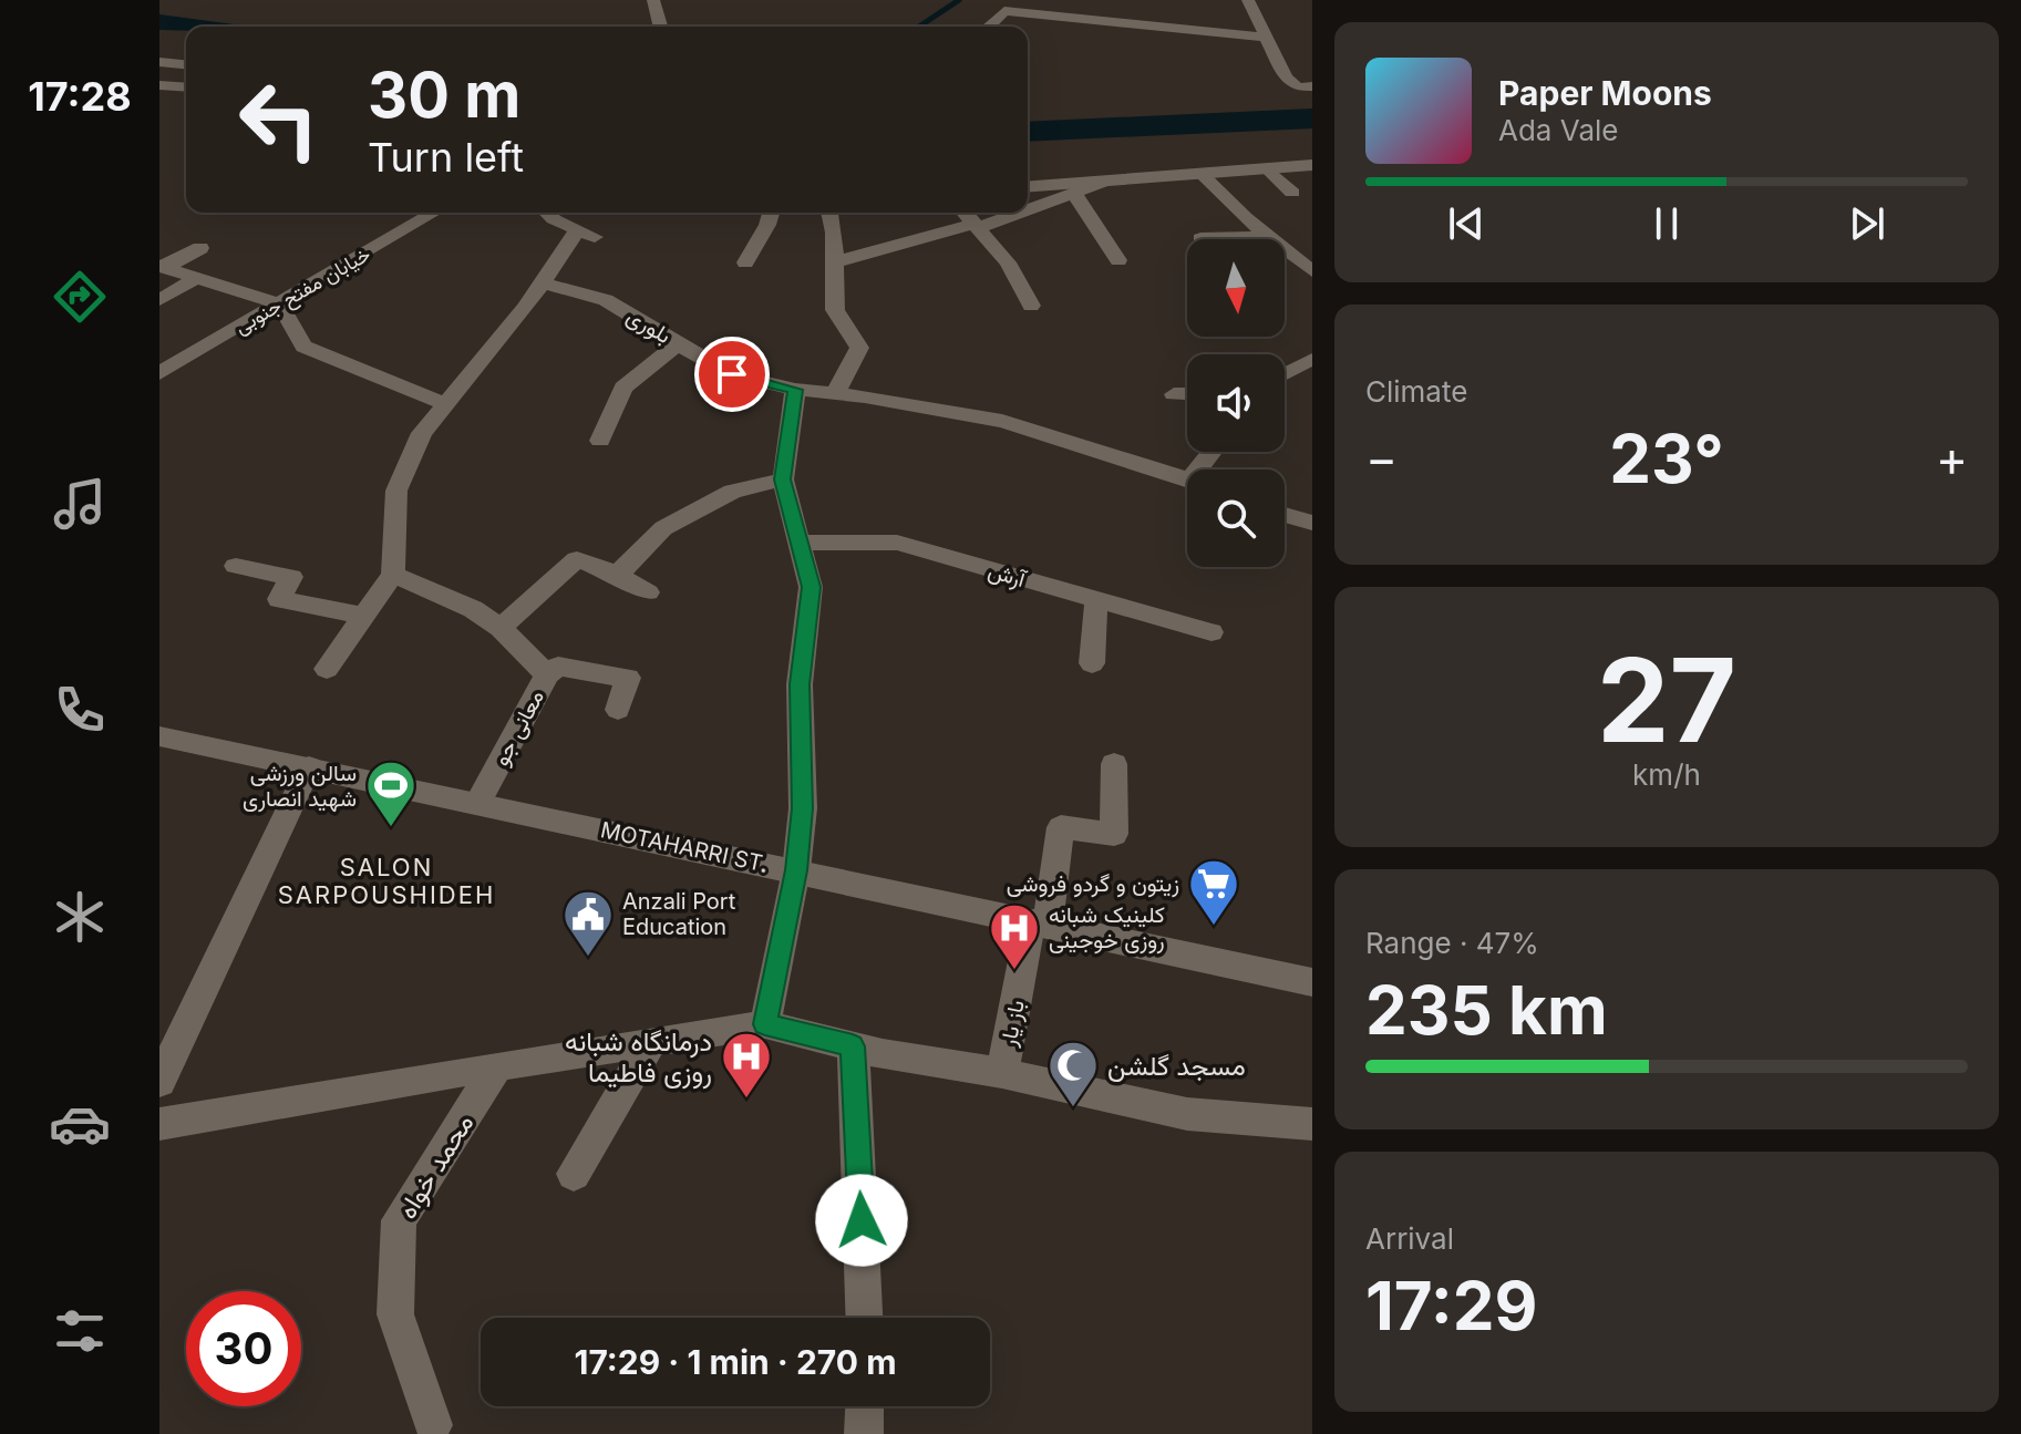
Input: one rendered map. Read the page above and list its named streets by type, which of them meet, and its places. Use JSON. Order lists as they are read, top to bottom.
{
  "streets": {
    "street": [
      "خیابان مفتح جنوبی",
      "بلوری",
      "آرش",
      "معانی جو",
      "MOTAHARRI ST.",
      "باز یار",
      "محمد خواه"
    ]
  },
  "crossings": [
    ["معانی جو", "MOTAHARRI ST."],
    ["MOTAHARRI ST.", "باز یار"]
  ],
  "districts": ["SALON SARPOUSHIDEH"],
  "places": {
    "sports": ["سالن ورزشی شهید انصاری"],
    "supermarket": ["زیتون و گردو فروشی"],
    "public building": ["Anzali Port Education"],
    "hospital": ["کلینیک شبانه روزی خوجینی", "درمانگاه شبانه روزی فاطیما"],
    "mosque": ["مسجد گلشن"]
  },
  "north": "bottom",
  "page": {
    "tabs": "17:28",
    "turn": ["30 m", "Turn left"],
    "song": ["Paper Moons", "Ada Vale"],
    "tile": [
      "Climate",
      ["27", "km/h"],
      ["Range · 47%", "235 km"],
      ["Arrival", "17:29"]
    ],
    "heat": ["−", "23°", "+"],
    "limit": "30",
    "trip": "17:29 · 1 min · 270 m"
  }
}
